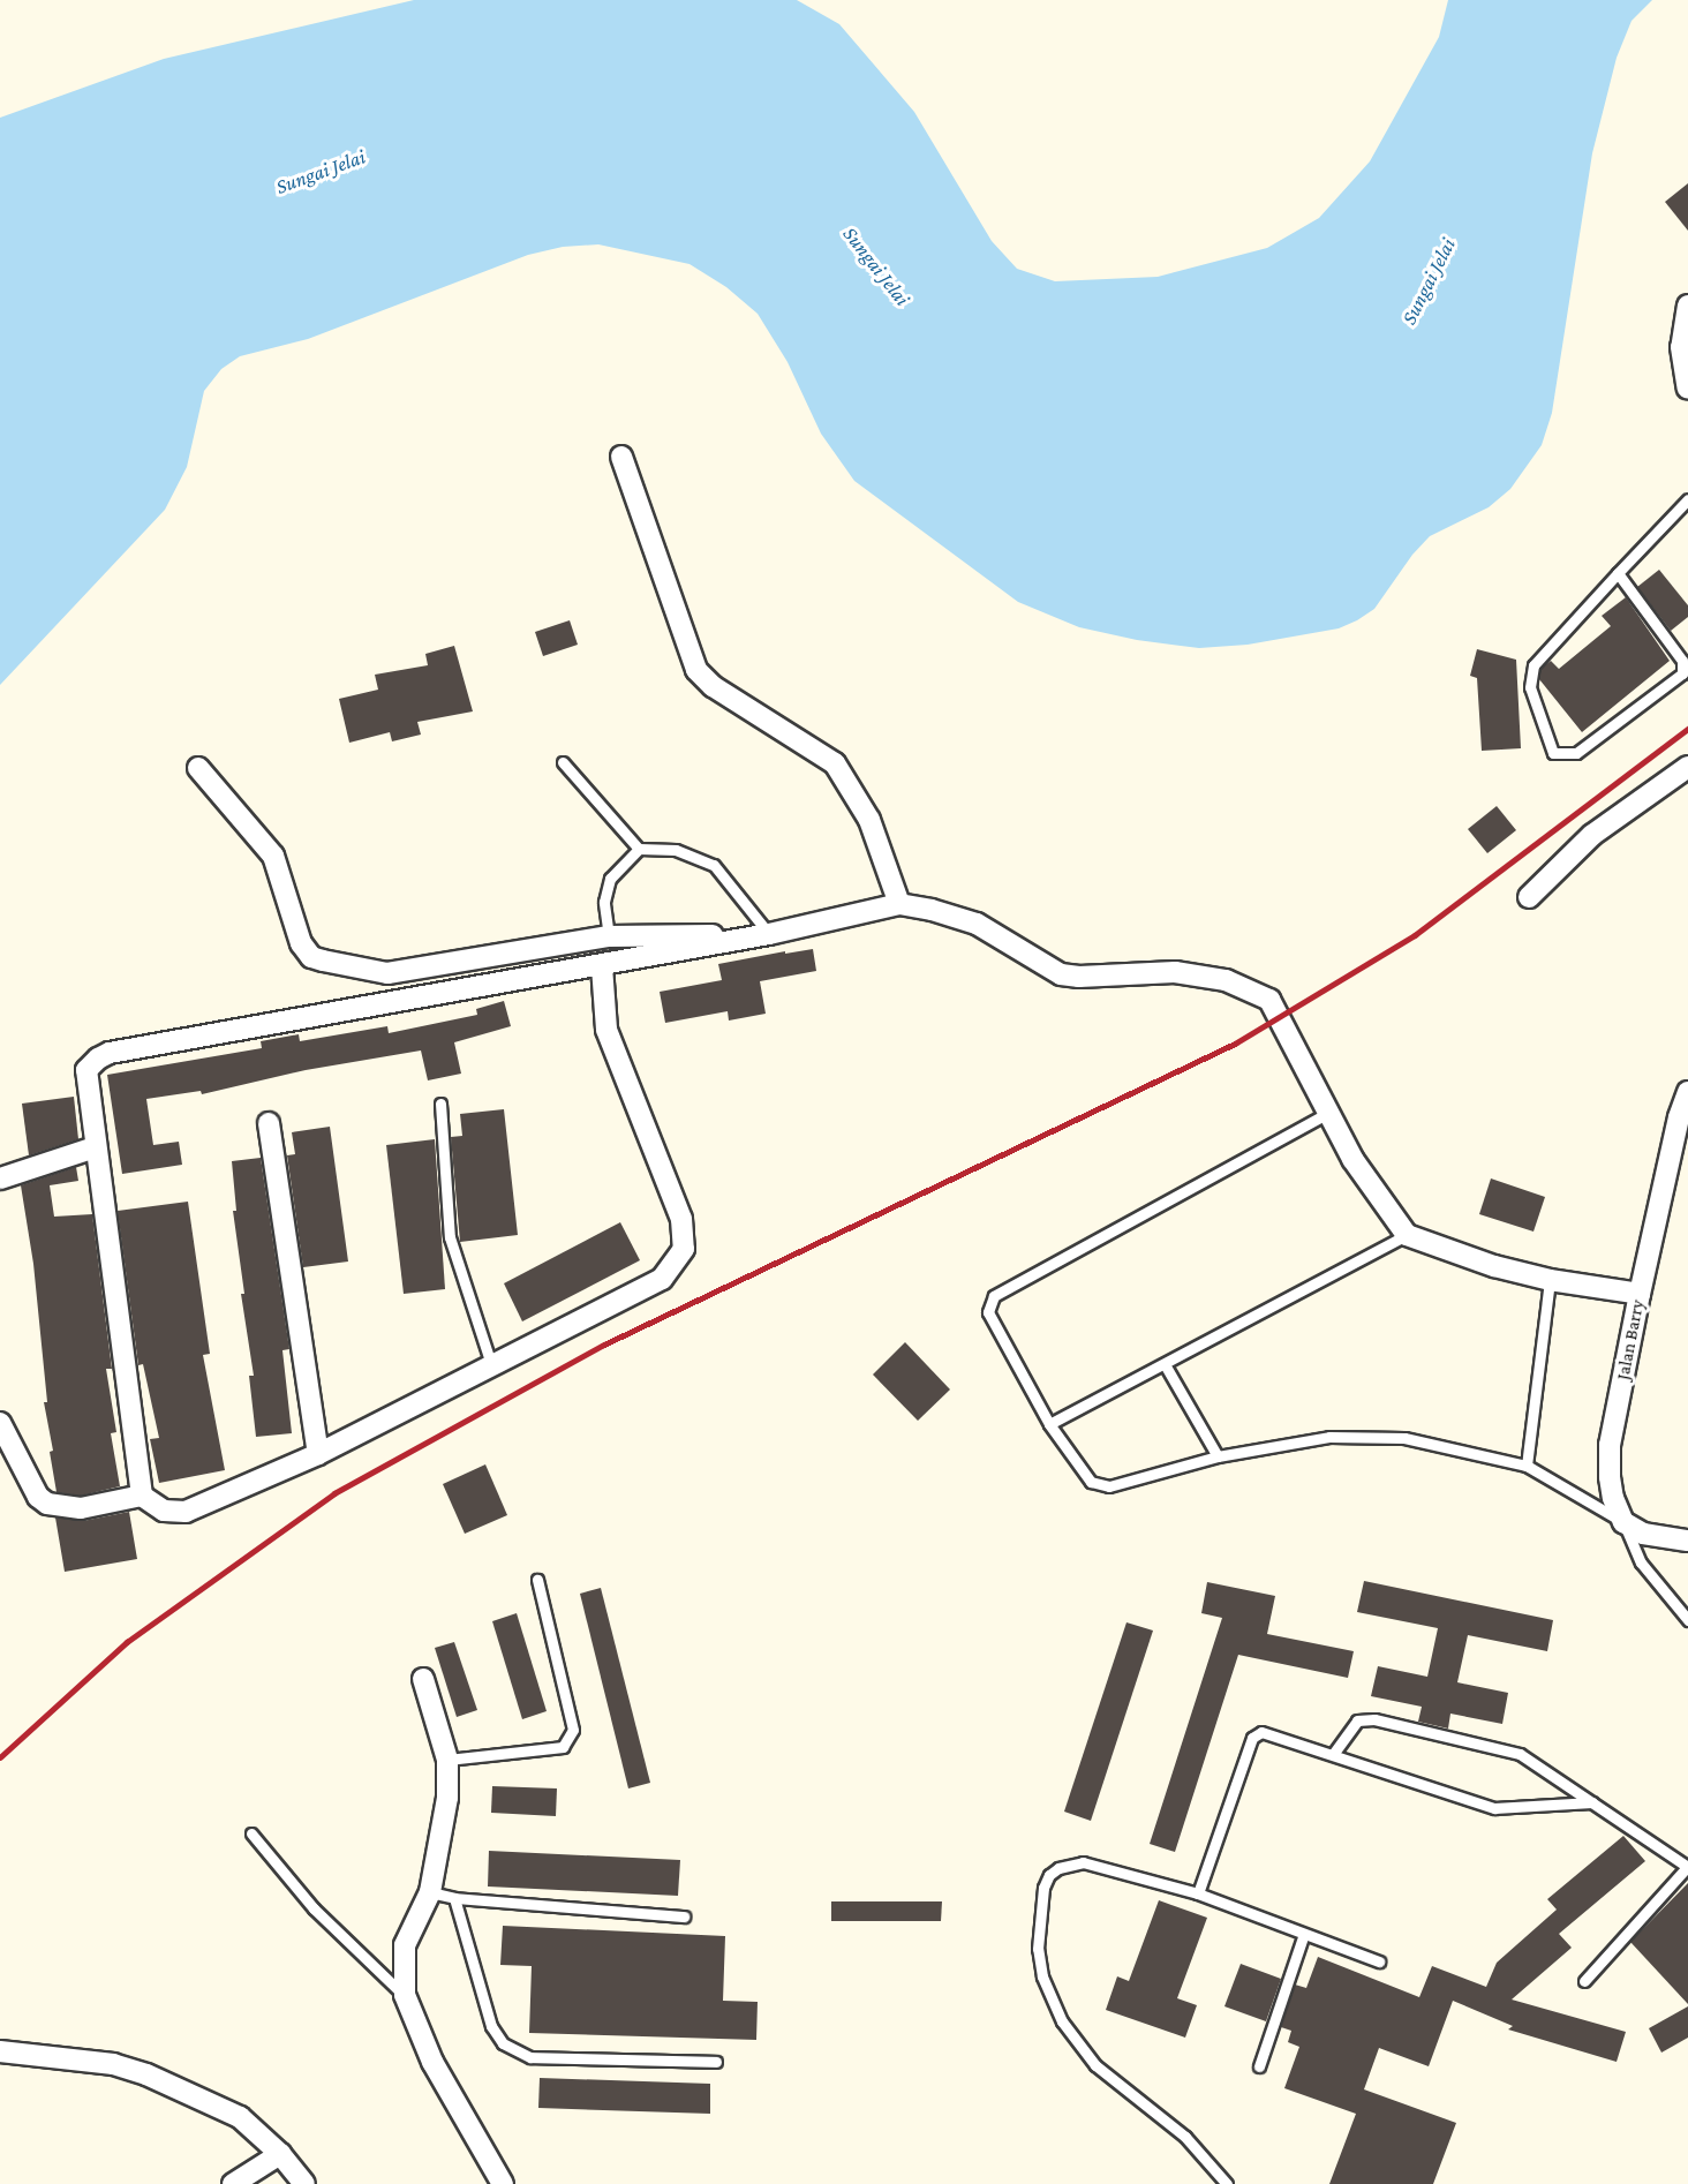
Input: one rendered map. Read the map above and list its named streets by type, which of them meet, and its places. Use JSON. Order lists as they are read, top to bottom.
{
  "streets": {
    "street": ["Jalan Barry"]
  },
  "water": ["Sungai Jelai"]
}
